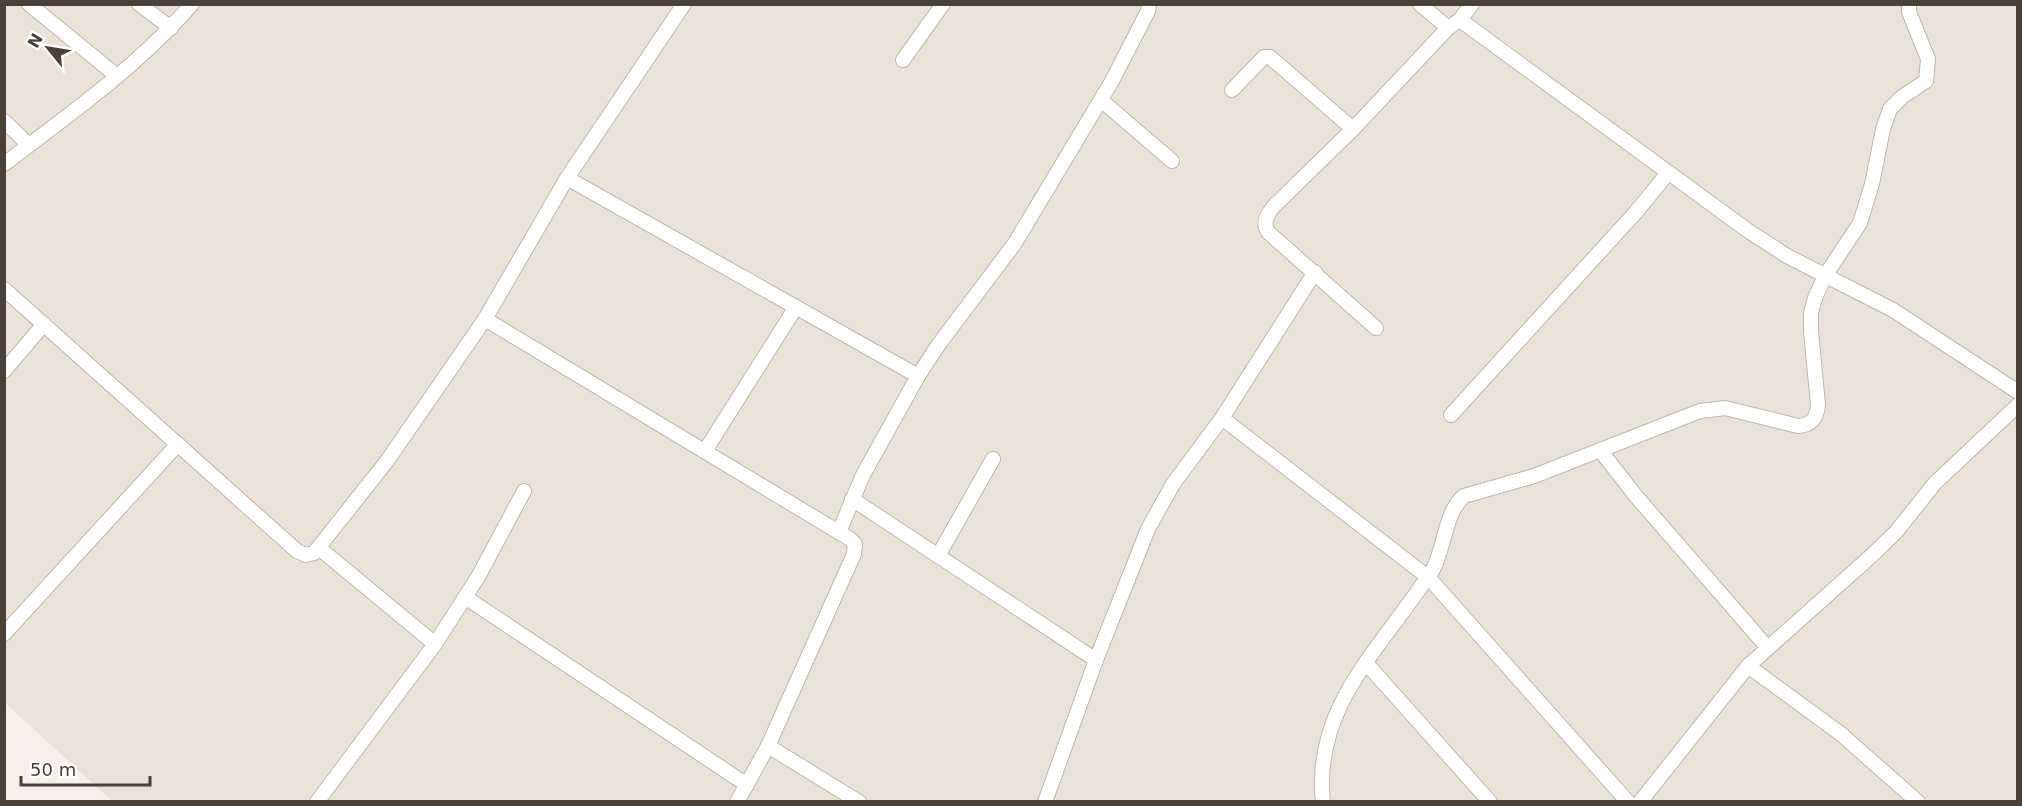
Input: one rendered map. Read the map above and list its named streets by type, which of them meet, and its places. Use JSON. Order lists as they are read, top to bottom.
{
  "scale_bar": "50 m",
  "north": "top left"
}
